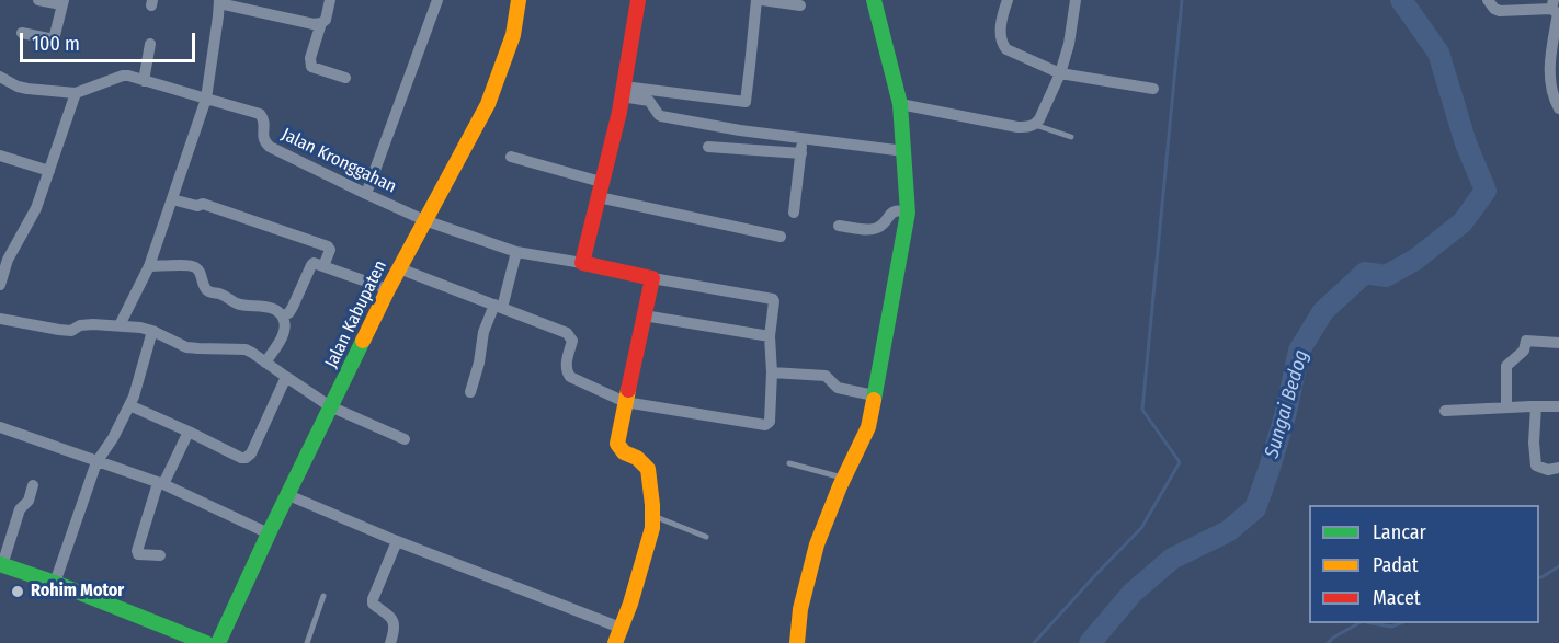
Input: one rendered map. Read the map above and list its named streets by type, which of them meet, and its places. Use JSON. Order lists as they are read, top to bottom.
{
  "streets": {
    "street": ["Jalan Kronggahan", "Jalan Kabupaten"]
  },
  "crossings": [
    ["Jalan Kronggahan", "Jalan Kabupaten"]
  ],
  "water": ["Sungai Bedog"],
  "places": ["Rohim Motor"],
  "legend": ["Lancar", "Padat", "Macet"],
  "scale_bar": "100 m"
}
